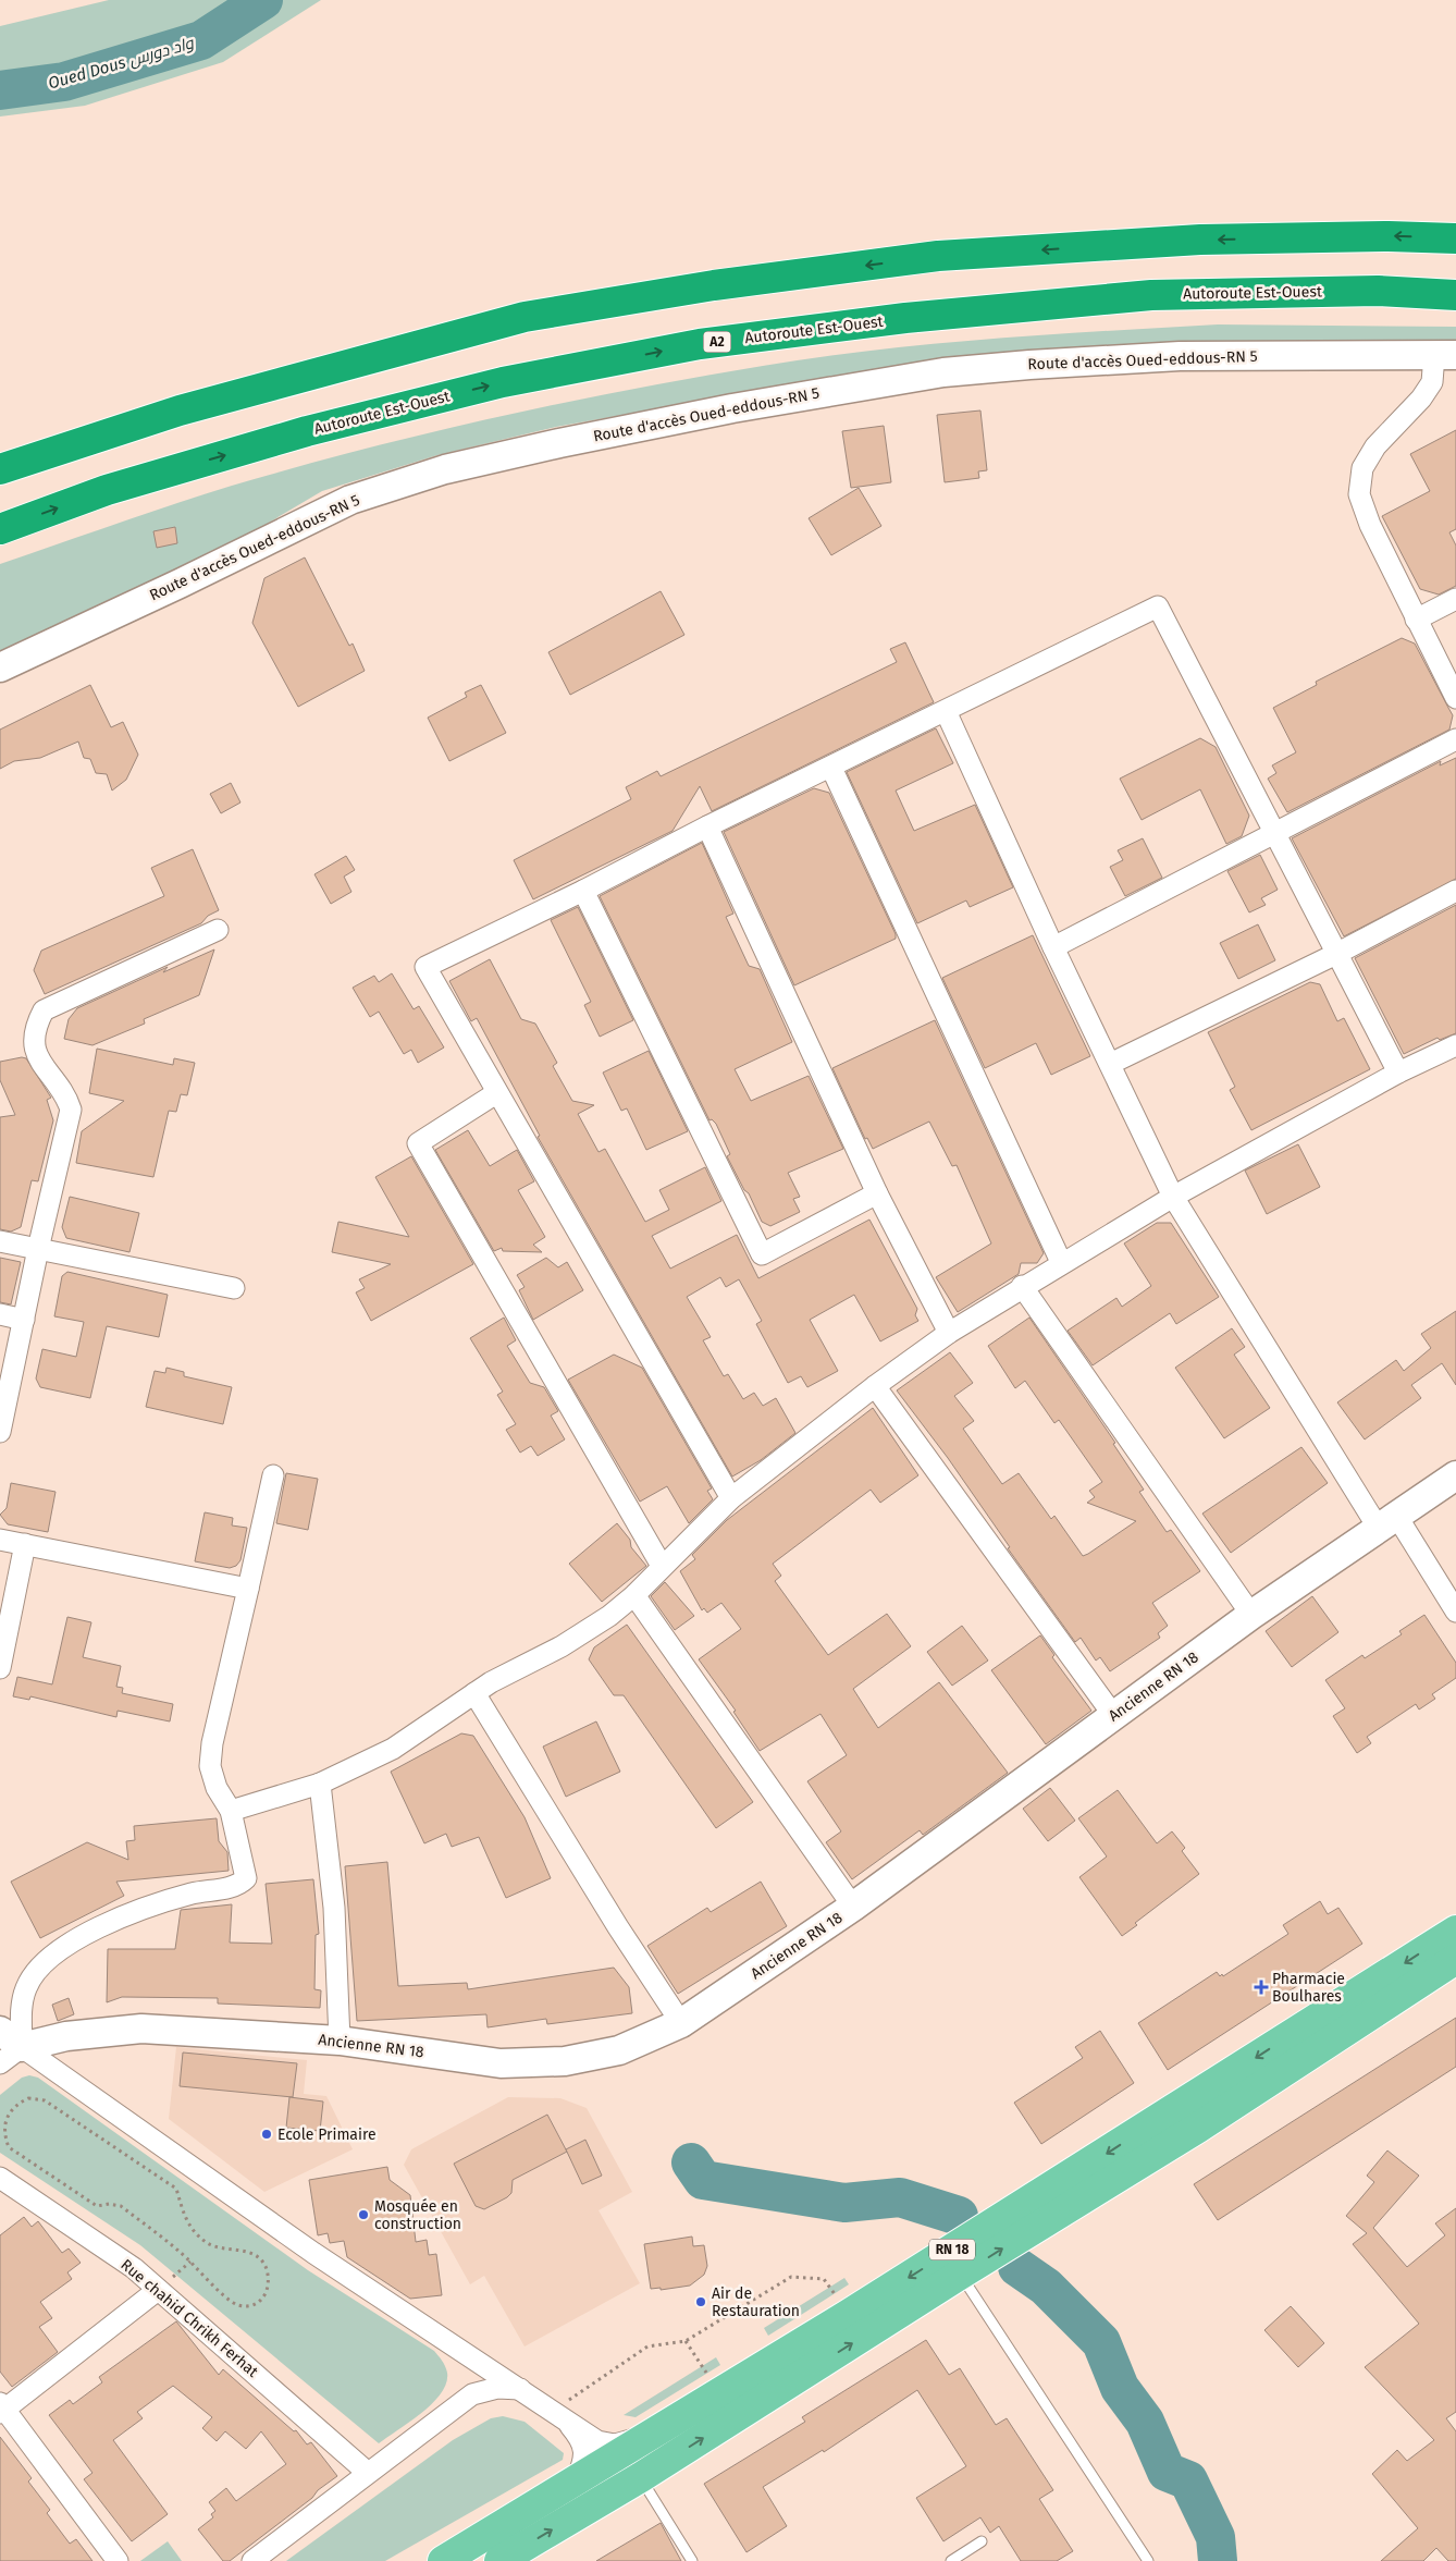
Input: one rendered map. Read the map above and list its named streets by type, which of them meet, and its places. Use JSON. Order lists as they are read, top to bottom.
{
  "streets": {
    "highway": ["Autoroute Est-Ouest", "A2"],
    "main road": ["Route d'accès Oued-eddous-RN 5", "Ancienne RN 18", "RN 18"],
    "street": ["Rue chahid Chrikh Ferhat"]
  },
  "water": ["Oued Dous واد دورس"],
  "places": {
    "health": ["Pharmacie Boulhares"],
    "other": ["Ecole Primaire", "Mosquée en construction", "Air de Restauration"]
  }
}
